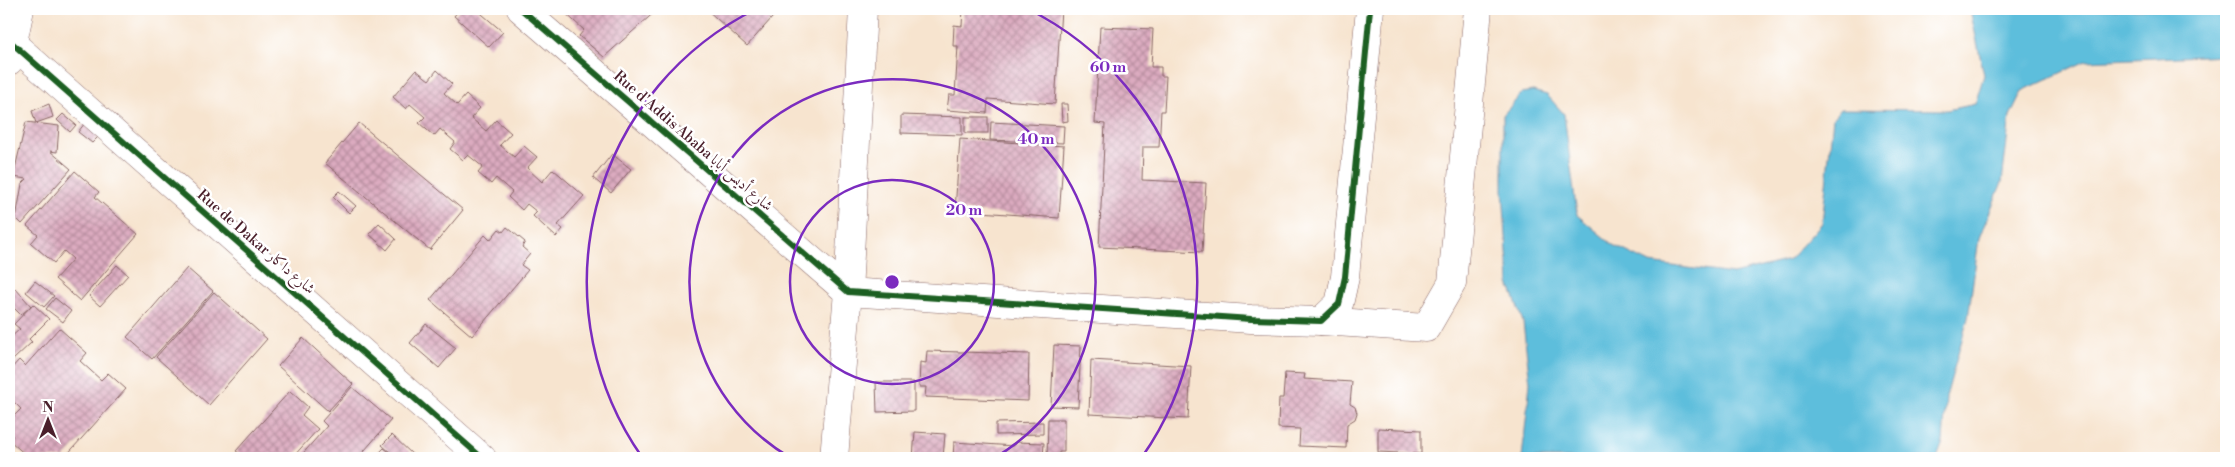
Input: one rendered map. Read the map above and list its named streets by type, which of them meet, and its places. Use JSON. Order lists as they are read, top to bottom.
{
  "streets": {
    "street": ["Rue d'Addis Ababa شارع أديس أبابا", "Rue de Dakar شارع داكار"]
  },
  "north": "top",
  "rings": ["60 m", "40 m", "20 m"]
}
